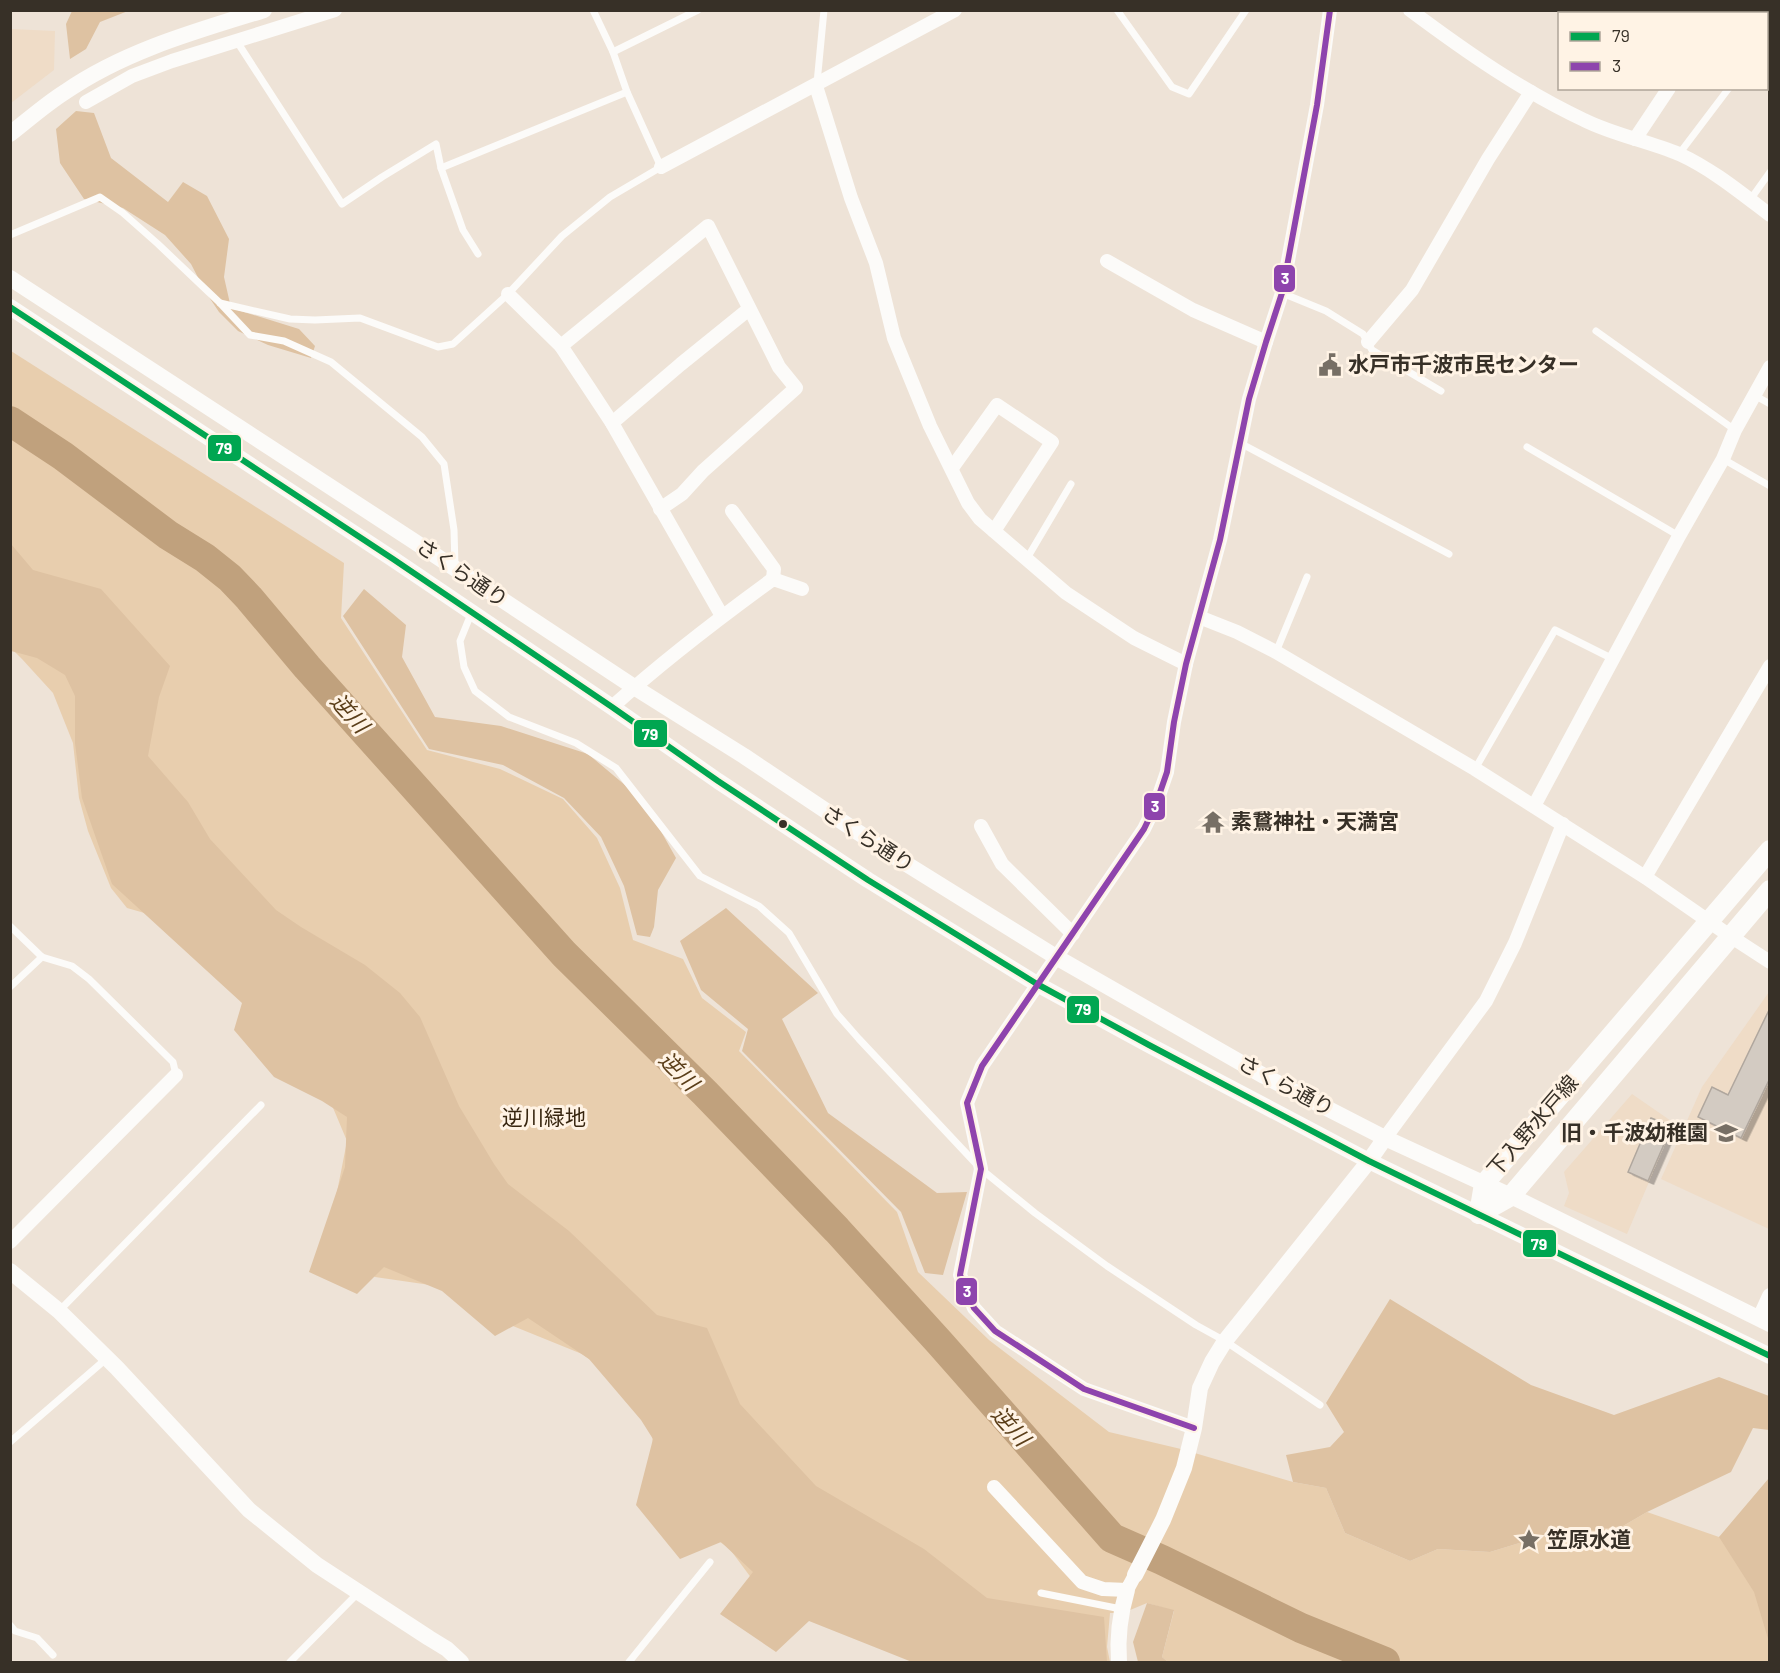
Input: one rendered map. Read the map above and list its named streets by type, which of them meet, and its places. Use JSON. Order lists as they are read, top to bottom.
{
  "streets": {
    "main road": ["下入野水戸線"],
    "street": ["さくら通り"]
  },
  "crossings": [
    ["さくら通り", "下入野水戸線"]
  ],
  "water": ["逆川"],
  "parks": ["逆川緑地"],
  "places": {
    "public building": ["水戸市千波市民センター"],
    "temple": ["素鵞神社・天満宮"],
    "school or university": ["旧・千波幼稚園"],
    "place": ["笠原水道"]
  },
  "lines": ["transit line 3", "transit line 79"],
  "legend": ["79", "3"]
}
